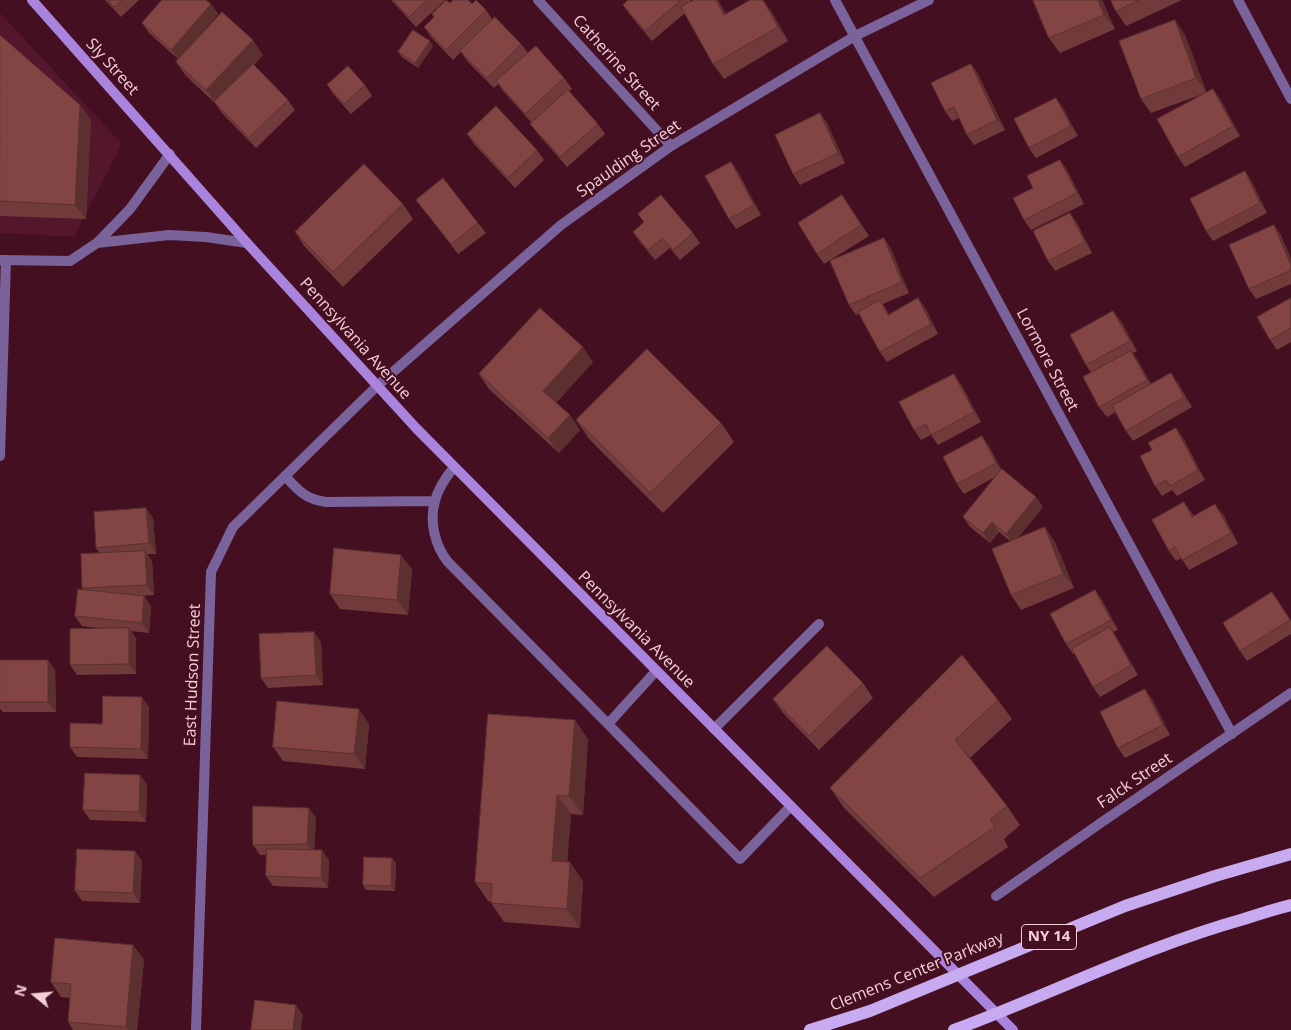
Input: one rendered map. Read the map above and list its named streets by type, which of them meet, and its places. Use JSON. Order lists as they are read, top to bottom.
{
  "streets": {
    "main road": [
      "Sly Street",
      "Pennsylvania Avenue",
      "NY 14",
      "Clemens Center Parkway"
    ],
    "street": [
      "Catherine Street",
      "Spaulding Street",
      "Lormore Street",
      "East Hudson Street",
      "Falck Street"
    ]
  },
  "crossings": [
    ["Catherine Street", "Spaulding Street"],
    ["Sly Street", "Pennsylvania Avenue"],
    ["Spaulding Street", "Pennsylvania Avenue"],
    ["Spaulding Street", "Lormore Street"],
    ["Spaulding Street", "East Hudson Street"],
    ["Pennsylvania Avenue", "East Hudson Street"],
    ["Pennsylvania Avenue", "Clemens Center Parkway"],
    ["Lormore Street", "Falck Street"]
  ],
  "north": "left"
}
